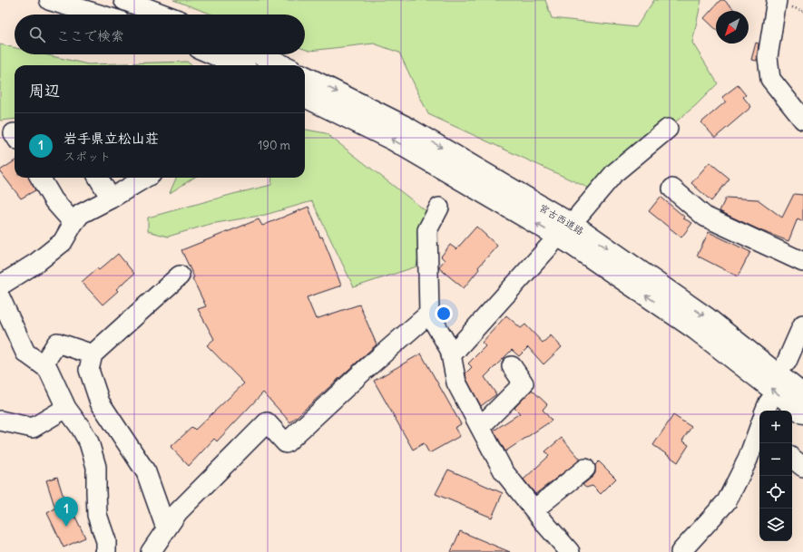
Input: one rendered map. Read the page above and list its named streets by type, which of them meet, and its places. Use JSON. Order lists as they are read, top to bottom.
{
  "streets": {
    "highway": ["宮古西道路"]
  },
  "north": "bottom left",
  "page": {
    "search": "ここで検索",
    "heading": "周辺",
    "list": [
      {
        "mark": "1",
        "name": "岩手県立松山荘",
        "note": "スポット",
        "value": "190 m"
      }
    ],
    "map_buttons": ["+", "−"],
    "pins": "1"
  }
}
